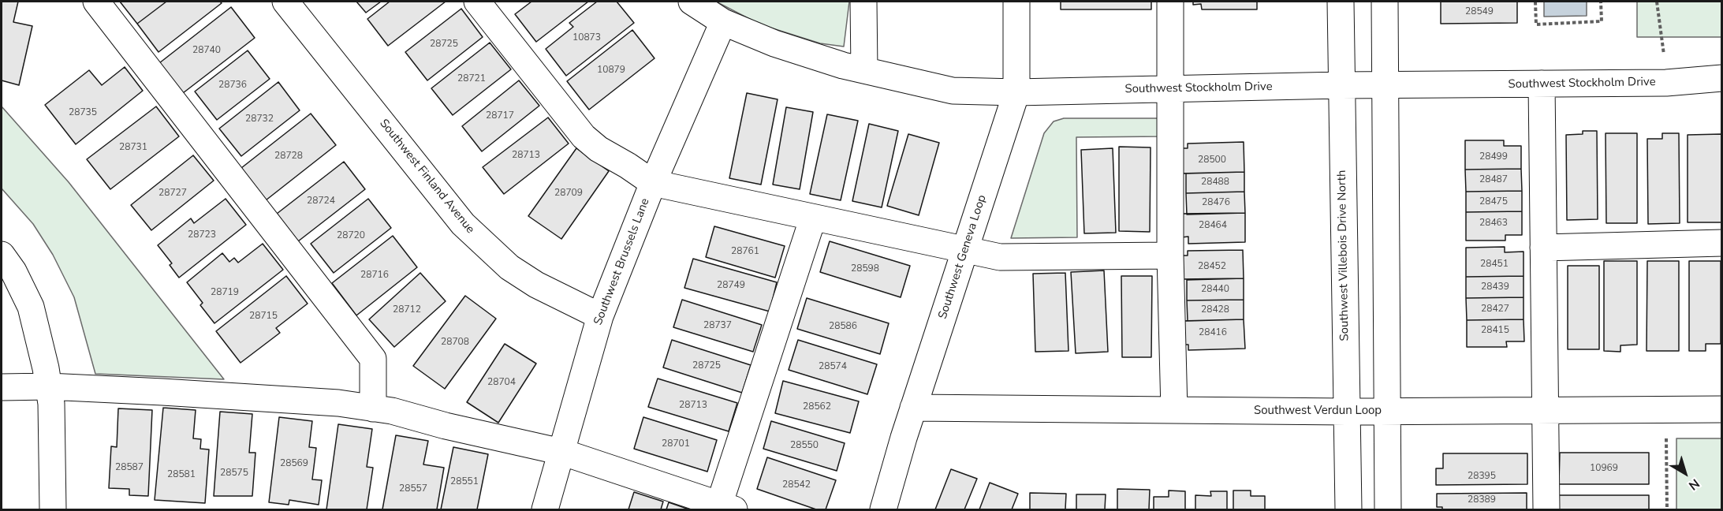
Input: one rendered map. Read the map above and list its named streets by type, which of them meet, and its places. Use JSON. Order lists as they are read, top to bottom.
{
  "streets": {
    "street": [
      "Southwest Stockholm Drive",
      "Southwest Finland Avenue",
      "Southwest Villebois Drive North",
      "Southwest Geneva Loop",
      "Southwest Brussels Lane",
      "Southwest Verdun Loop"
    ]
  },
  "crossings": [
    ["Southwest Stockholm Drive", "Southwest Villebois Drive North"],
    ["Southwest Stockholm Drive", "Southwest Geneva Loop"],
    ["Southwest Stockholm Drive", "Southwest Brussels Lane"],
    ["Southwest Finland Avenue", "Southwest Brussels Lane"],
    ["Southwest Villebois Drive North", "Southwest Verdun Loop"],
    ["Southwest Geneva Loop", "Southwest Verdun Loop"]
  ],
  "house_numbers": [
    "28549",
    "10873",
    "28725",
    "28740",
    "10879",
    "28721",
    "28736",
    "28735",
    "28717",
    "28732",
    "28731",
    "28713",
    "28728",
    "28499",
    "28500",
    "28487",
    "28488",
    "28727",
    "28709",
    "28724",
    "28475",
    "28476",
    "28463",
    "28464",
    "28723",
    "28720",
    "28761",
    "28451",
    "28452",
    "28598",
    "28716",
    "28749",
    "28439",
    "28440",
    "28719",
    "28427",
    "28712",
    "28428",
    "28715",
    "28737",
    "28586",
    "28415",
    "28416",
    "28708",
    "28725",
    "28574",
    "28704",
    "28713",
    "28562",
    "28701",
    "28550",
    "28569",
    "28587",
    "10969",
    "28575",
    "28581",
    "28395",
    "28551",
    "28542",
    "28557",
    "28389"
  ],
  "north": "bottom right"
}
